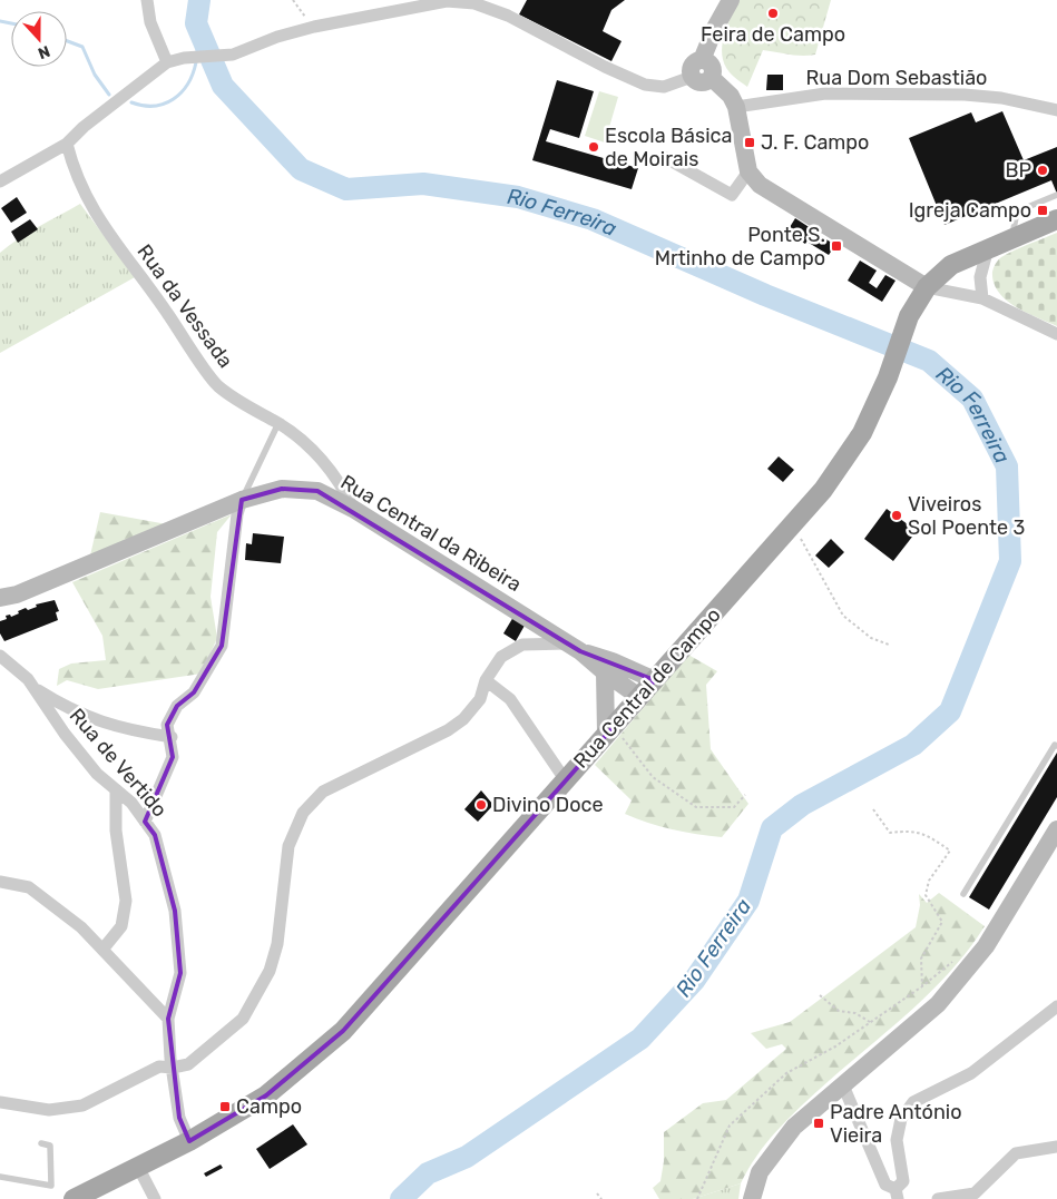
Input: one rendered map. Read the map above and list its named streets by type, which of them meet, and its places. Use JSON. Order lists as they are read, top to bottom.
{
  "streets": {
    "main road": ["Rua Central de Campo"],
    "street": [
      "Rua Dom Sebastião",
      "Rua da Vessada",
      "Rua Central da Ribeira",
      "Rua de Vertido"
    ]
  },
  "crossings": [
    ["Rua da Vessada", "Rua Central da Ribeira"],
    ["Rua Central da Ribeira", "Rua Central de Campo"],
    ["Rua Central de Campo", "Rua de Vertido"]
  ],
  "water": ["Rio Ferreira"],
  "places": {
    "other": [
      "Feira de Campo",
      "Escola Básica de Moirais",
      "BP",
      "Viveiros Sol Poente 3",
      "Divino Doce"
    ],
    "transit": [
      "J. F. Campo",
      "Igreja Campo",
      "Ponte S. Mrtinho de Campo",
      "Campo",
      "Padre António Vieira"
    ]
  },
  "north": "bottom"
}
